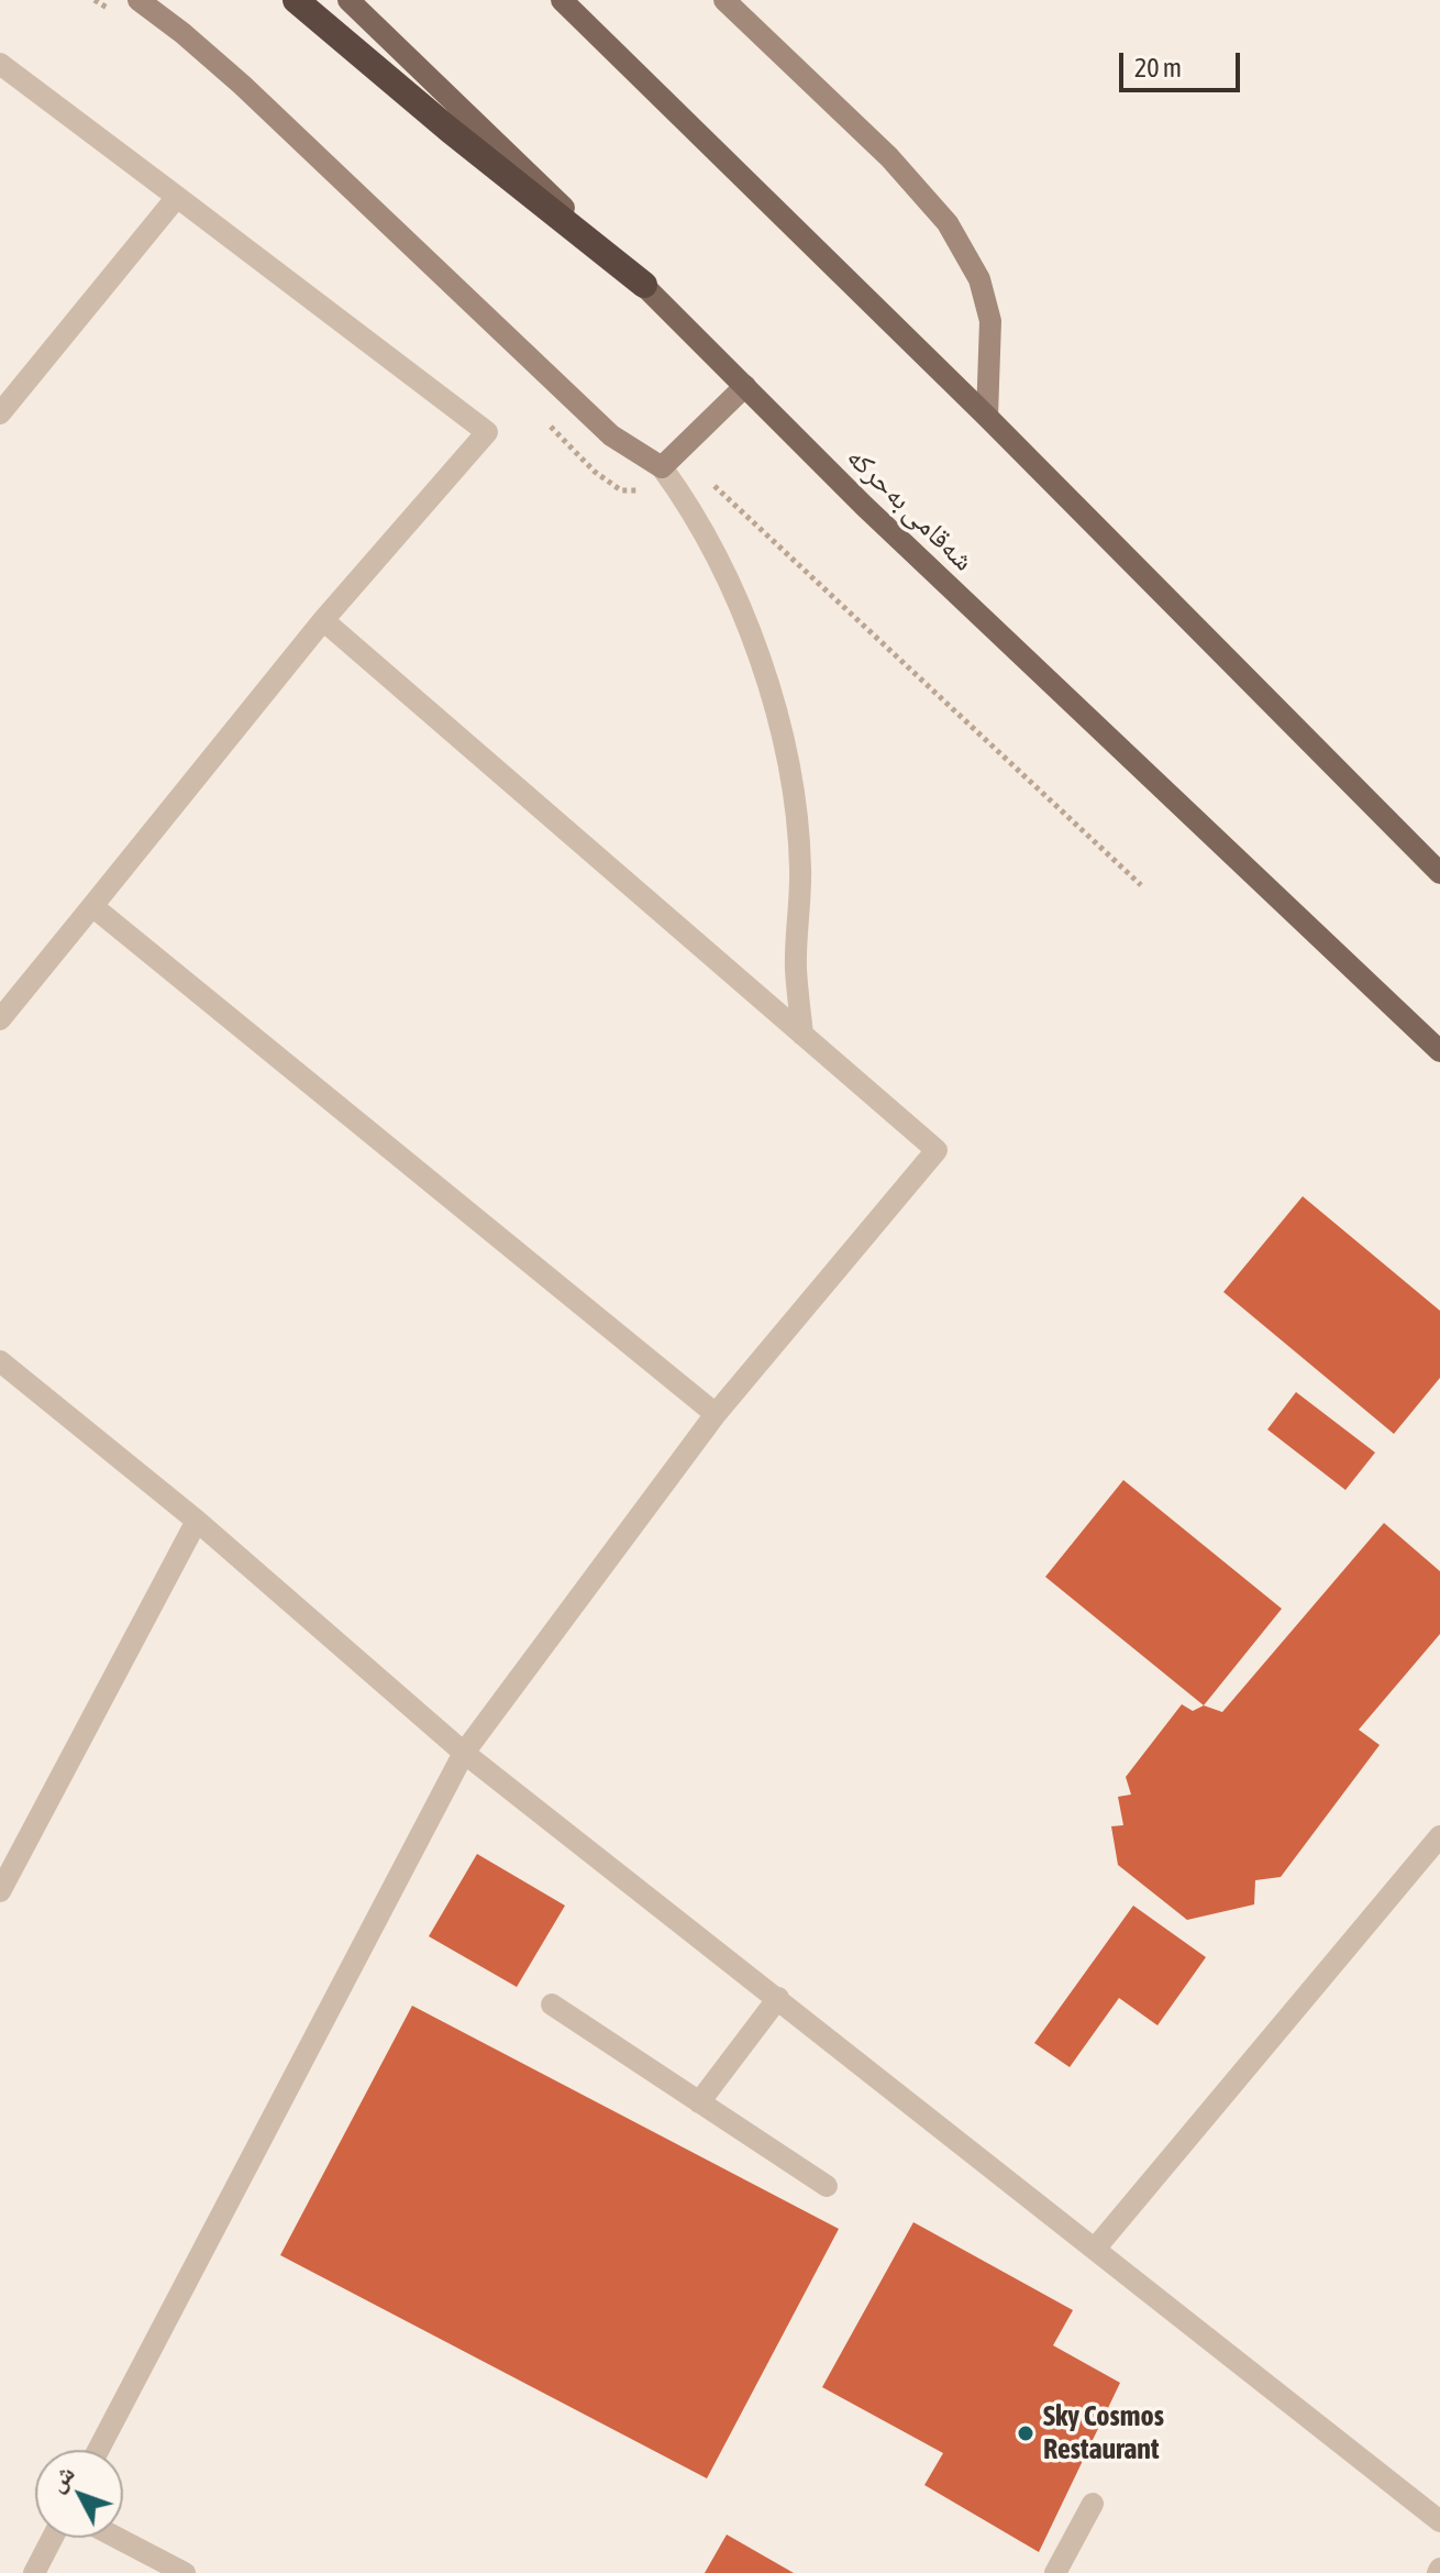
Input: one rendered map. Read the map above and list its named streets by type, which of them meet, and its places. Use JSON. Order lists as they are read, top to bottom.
{
  "streets": {
    "main road": ["شەقامی بەحرکە"]
  },
  "places": ["Sky Cosmos Restaurant"],
  "scale_bar": "20 m",
  "north": "top left"
}
